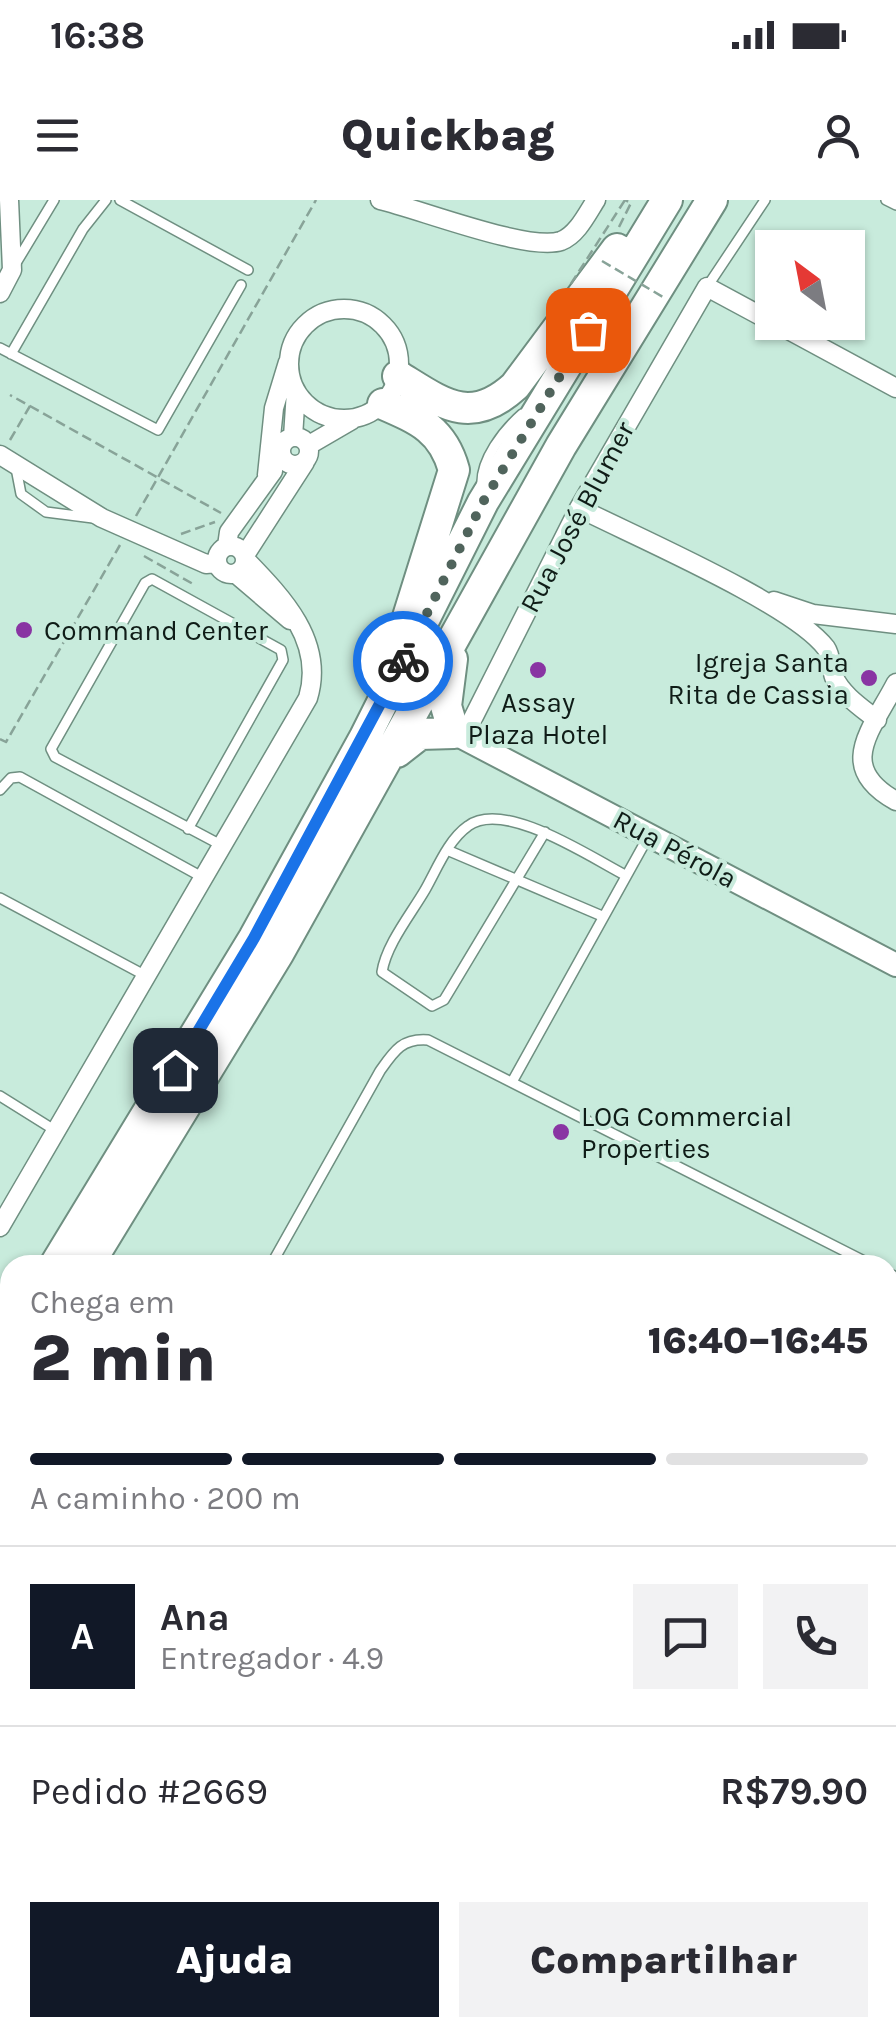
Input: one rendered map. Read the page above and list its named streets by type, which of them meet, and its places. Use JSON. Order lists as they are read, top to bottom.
{
  "streets": {
    "street": ["Rua José Blumer", "Rua Pérola"]
  },
  "crossings": [
    ["Rua José Blumer", "Rua Pérola"]
  ],
  "places": [
    "Command Center",
    "Assay Plaza Hotel",
    "Igreja Santa Rita de Cassia",
    "LOG Commercial Properties"
  ],
  "north": "top left",
  "page": {
    "status": "16:38",
    "header": "Quickbag",
    "heading": ["2 min", "Chega em", "16:40–16:45"],
    "panel": [
      "Ana",
      "Entregador · 4.9",
      "Pedido #2669",
      "R$79.90"
    ],
    "bar": "A caminho · 200 m",
    "round": "A",
    "buttons": ["Ajuda", "Compartilhar"]
  }
}
